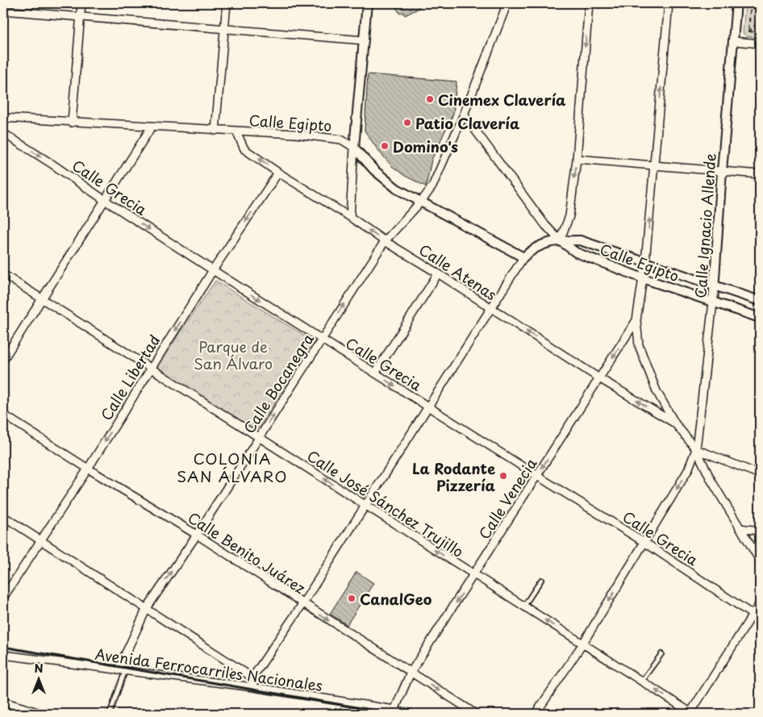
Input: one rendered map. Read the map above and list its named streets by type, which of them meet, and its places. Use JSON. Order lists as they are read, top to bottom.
{
  "streets": {
    "street": [
      "Calle Egipto",
      "Calle Grecia",
      "Calle Ignacio Allende",
      "Calle Atenas",
      "Calle Libertad",
      "Calle Bocanegra",
      "Calle Venecia",
      "Calle José Sánchez Trujillo",
      "Calle Benito Juárez",
      "Avenida Ferrocarriles Nacionales"
    ]
  },
  "crossings": [
    ["Calle Egipto", "Calle Ignacio Allende"],
    ["Calle Egipto", "Calle Atenas"],
    ["Calle Egipto", "Calle Bocanegra"],
    ["Calle Grecia", "Calle Ignacio Allende"],
    ["Calle Grecia", "Calle Libertad"],
    ["Calle Grecia", "Calle Bocanegra"],
    ["Calle Grecia", "Calle Venecia"],
    ["Calle Ignacio Allende", "Calle José Sánchez Trujillo"],
    ["Calle Atenas", "Calle Libertad"],
    ["Calle Atenas", "Calle Bocanegra"],
    ["Calle Atenas", "Calle Venecia"],
    ["Calle Libertad", "Calle José Sánchez Trujillo"],
    ["Calle Libertad", "Calle Benito Juárez"],
    ["Calle Bocanegra", "Calle José Sánchez Trujillo"],
    ["Calle Bocanegra", "Calle Benito Juárez"],
    ["Calle Bocanegra", "Avenida Ferrocarriles Nacionales"],
    ["Calle Venecia", "Calle José Sánchez Trujillo"],
    ["Calle Venecia", "Calle Benito Juárez"],
    ["Calle Venecia", "Avenida Ferrocarriles Nacionales"]
  ],
  "one_way": [
    "Calle Grecia",
    "Calle Atenas",
    "Calle Libertad",
    "Calle Venecia",
    "Calle José Sánchez Trujillo",
    "Calle Benito Juárez"
  ],
  "districts": ["COLONIA SAN ÁLVARO"],
  "parks": ["Parque de San Álvaro"],
  "places": [
    "Cinemex Clavería",
    "Patio Clavería",
    "Domino's",
    "La Rodante Pizzería",
    "CanalGeo"
  ],
  "north": "top"
}
